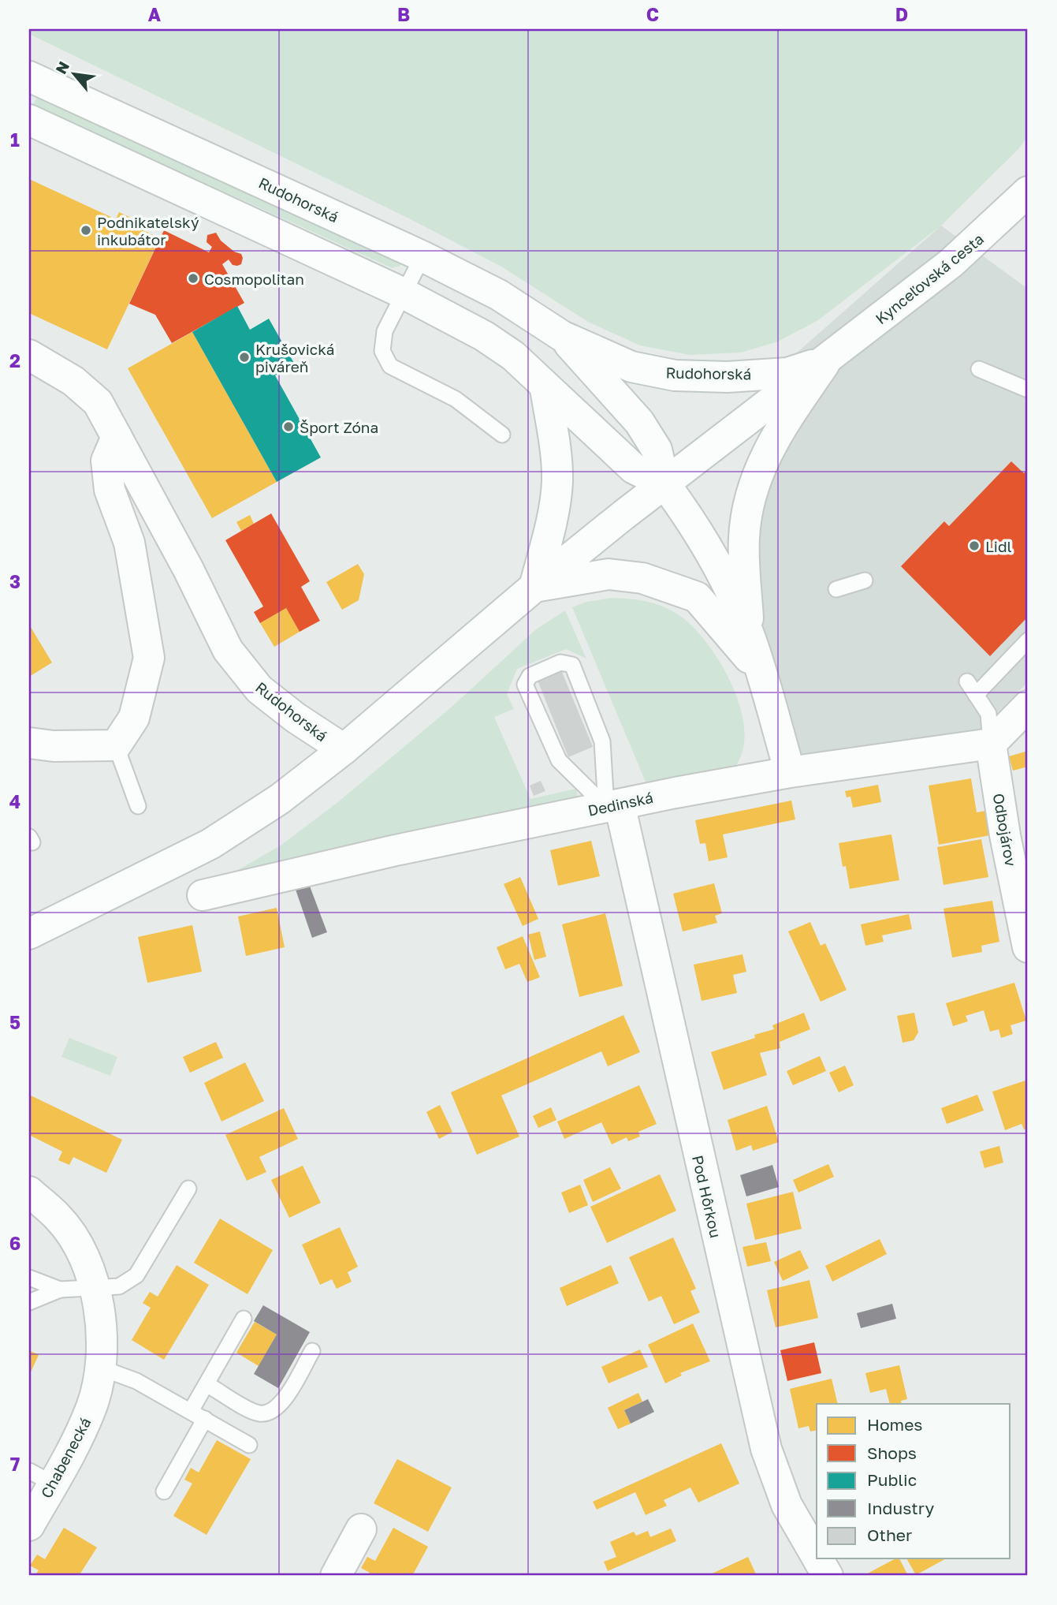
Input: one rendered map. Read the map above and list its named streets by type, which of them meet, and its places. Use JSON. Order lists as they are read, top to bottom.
{
  "streets": {
    "street": [
      "Rudohorská",
      "Kynceľovská cesta",
      "Dedinská",
      "Odbojárov",
      "Pod Hôrkou",
      "Chabenecká"
    ]
  },
  "crossings": [
    ["Rudohorská", "Kynceľovská cesta"],
    ["Dedinská", "Odbojárov"],
    ["Dedinská", "Pod Hôrkou"]
  ],
  "places": [
    "Podnikatelský inkubátor",
    "Cosmopolitan",
    "Krušovická piváreň",
    "Šport Zóna",
    "Lidl"
  ],
  "legend": [
    "Homes",
    "Shops",
    "Public",
    "Industry",
    "Other"
  ],
  "north": "top left",
  "grid": {
    "columns": [
      "A",
      "B",
      "C",
      "D"
    ],
    "rows": [
      "1",
      "2",
      "3",
      "4",
      "5",
      "6",
      "7"
    ]
  }
}
